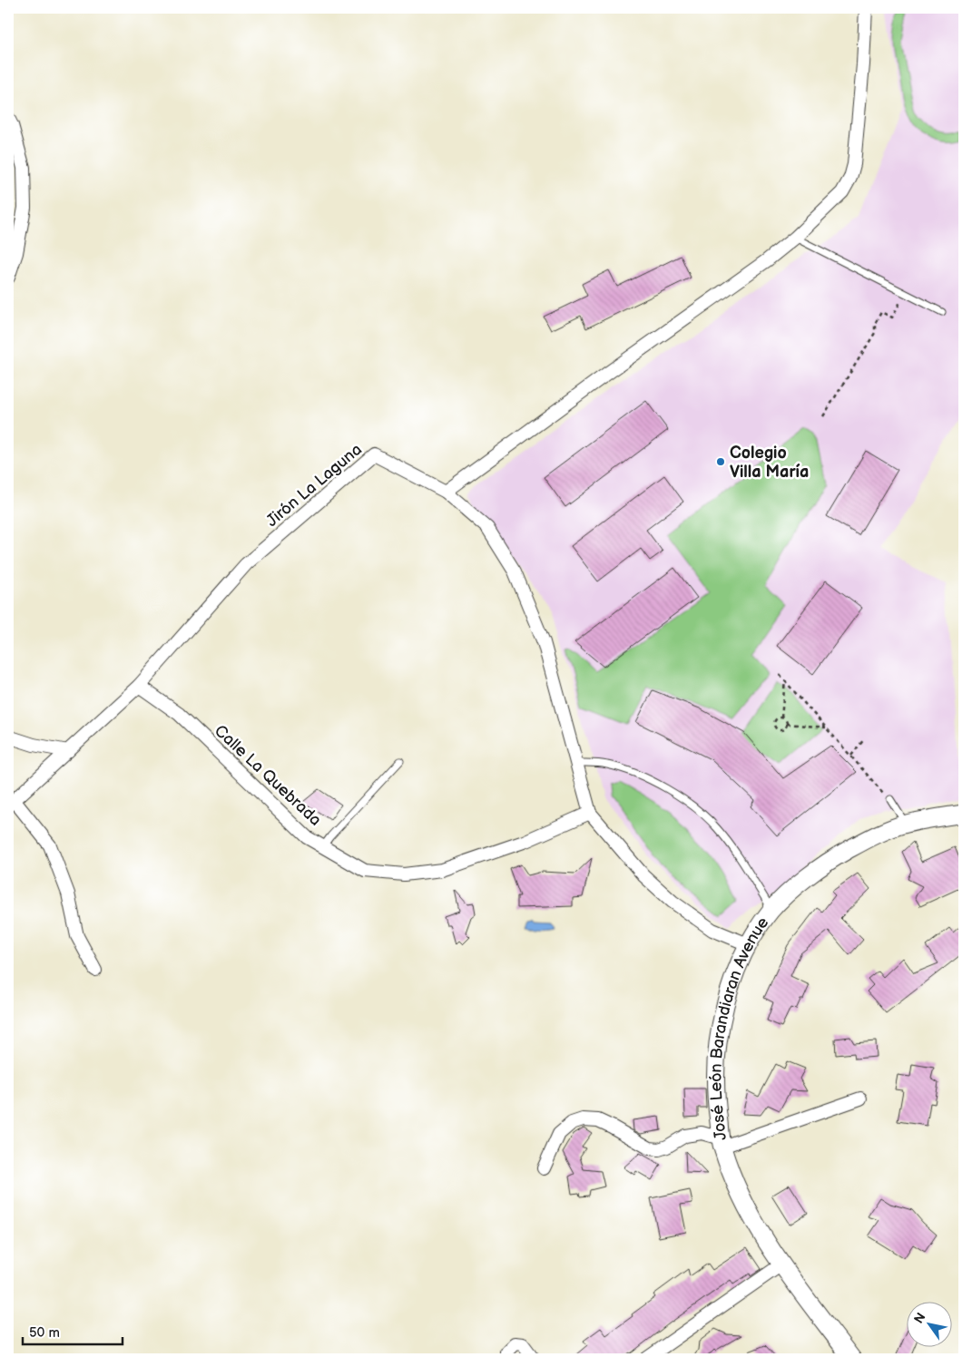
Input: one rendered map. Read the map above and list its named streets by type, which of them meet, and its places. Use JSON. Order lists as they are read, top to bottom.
{
  "streets": {
    "street": ["Jirón La Laguna", "Calle La Quebrada", "José León Barandiaran Avenue"]
  },
  "crossings": [
    ["Jirón La Laguna", "Calle La Quebrada"],
    ["Jirón La Laguna", "José León Barandiaran Avenue"]
  ],
  "places": ["Colegio Villa María"],
  "scale_bar": "50 m",
  "north": "top left"
}
